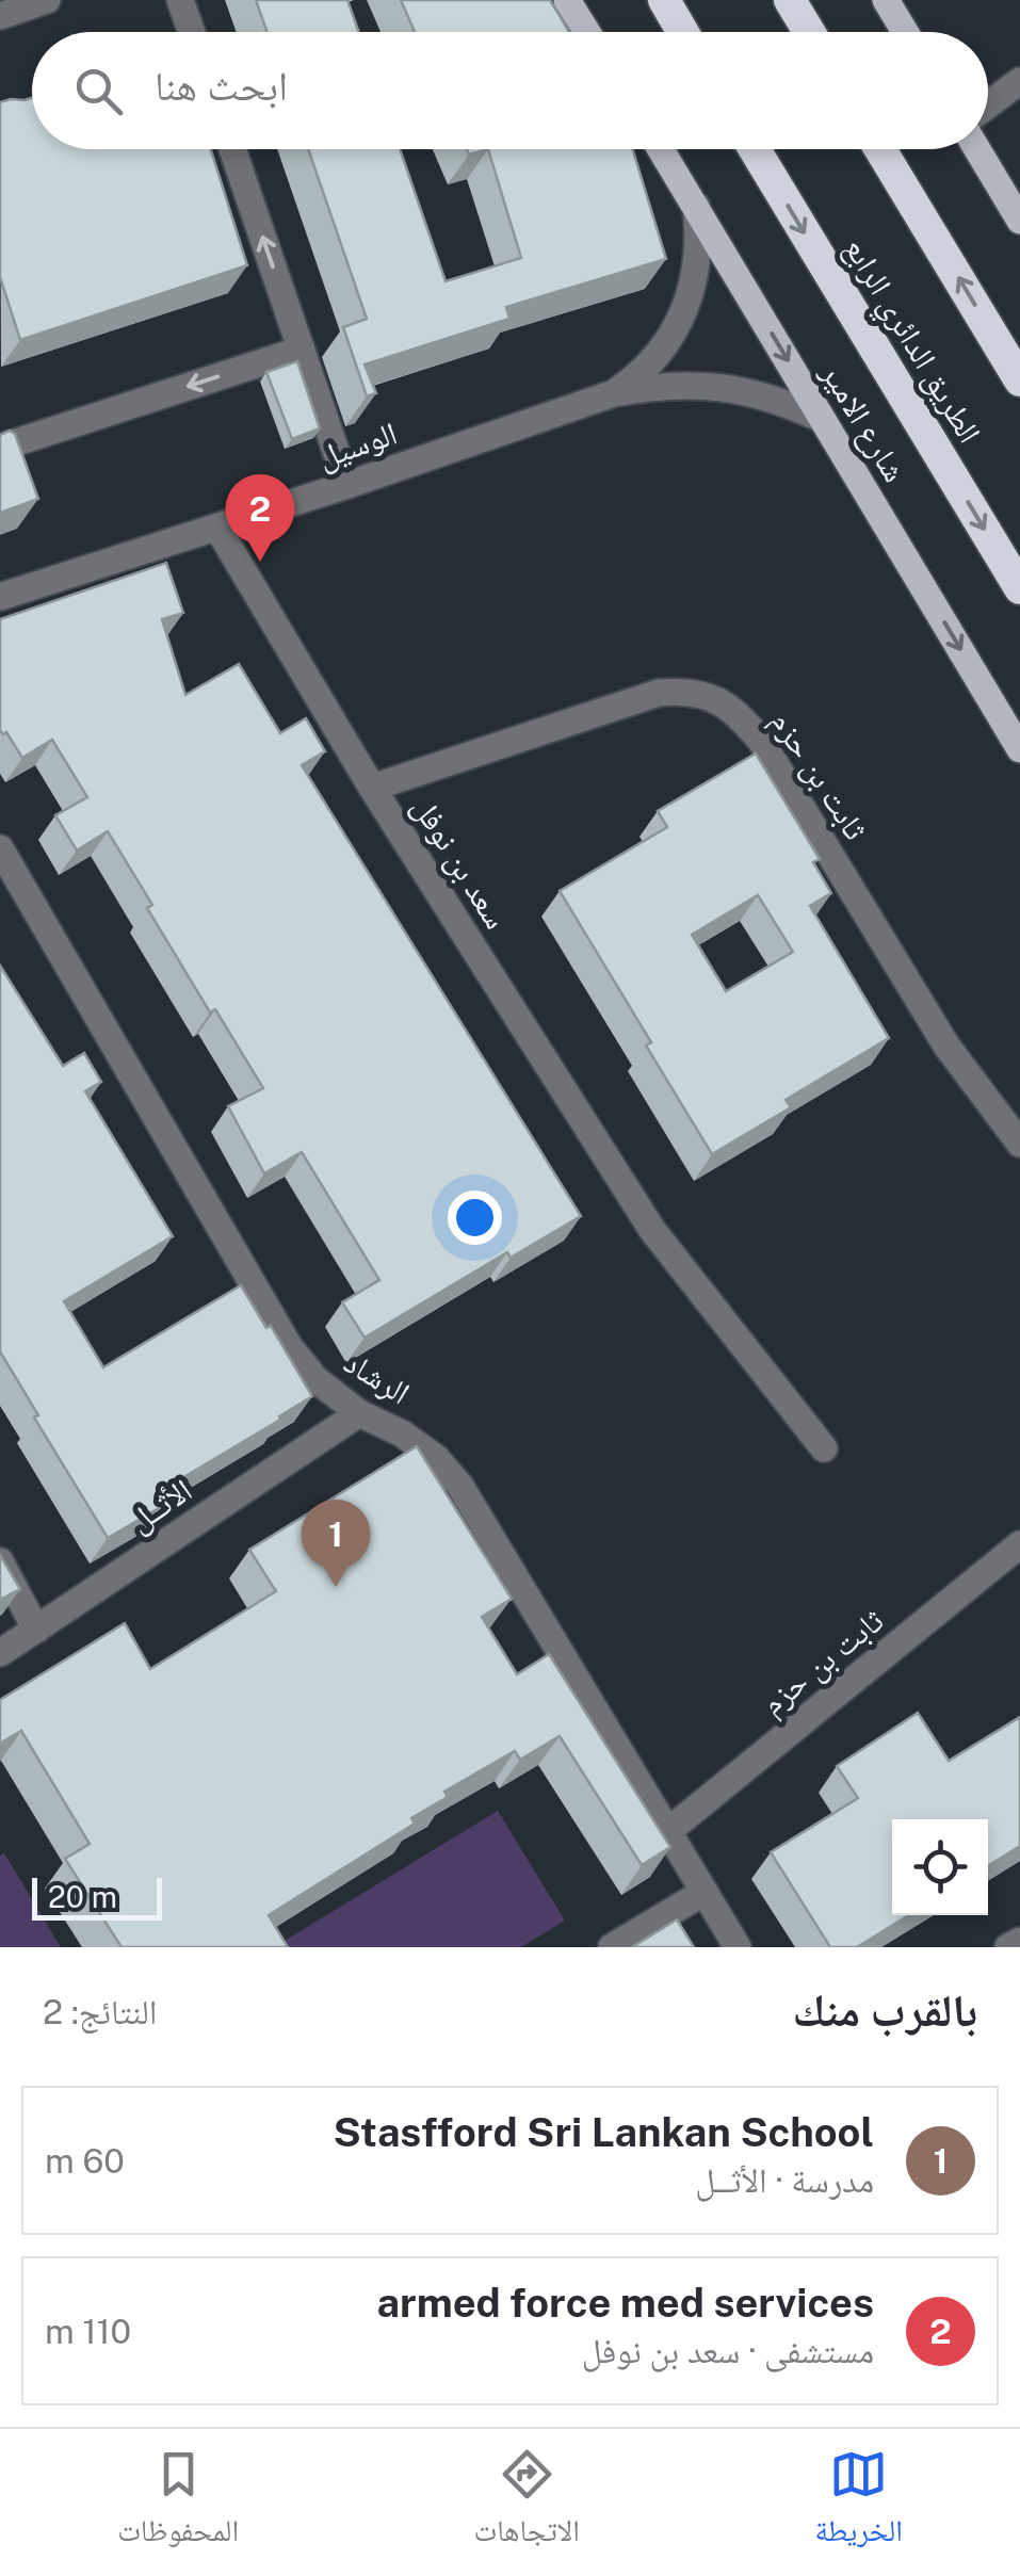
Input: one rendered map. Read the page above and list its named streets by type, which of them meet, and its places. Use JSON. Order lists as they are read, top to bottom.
{
  "streets": {
    "highway": ["الطريق الدائري الرابع"],
    "main road": ["شارع الامير"],
    "street": [
      "الوسيل",
      "ثابت بن حزم",
      "سعد بن نوفل",
      "الرشاد",
      "الأثــل"
    ]
  },
  "crossings": [
    ["شارع الامير", "الوسيل"],
    ["الوسيل", "سعد بن نوفل"],
    ["ثابت بن حزم", "سعد بن نوفل"],
    ["ثابت بن حزم", "الرشاد"],
    ["الرشاد", "الأثــل"]
  ],
  "one_way": ["شارع الامير"],
  "scale_bar": "20 m",
  "page": {
    "search": "ابحث هنا",
    "pins": ["2", "1"],
    "scale": "20 m",
    "heading": ["بالقرب منك", "النتائج: 2"],
    "list": [
      {
        "mark": "1",
        "name": "Stasfford Sri Lankan School",
        "note": "مدرسة · الأثــل",
        "value": "60 m"
      },
      {
        "mark": "2",
        "name": "armed force med services",
        "note": "مستشفى · سعد بن نوفل",
        "value": "110 m"
      }
    ],
    "nav": ["الخريطة", "الاتجاهات", "المحفوظات"]
  }
}
